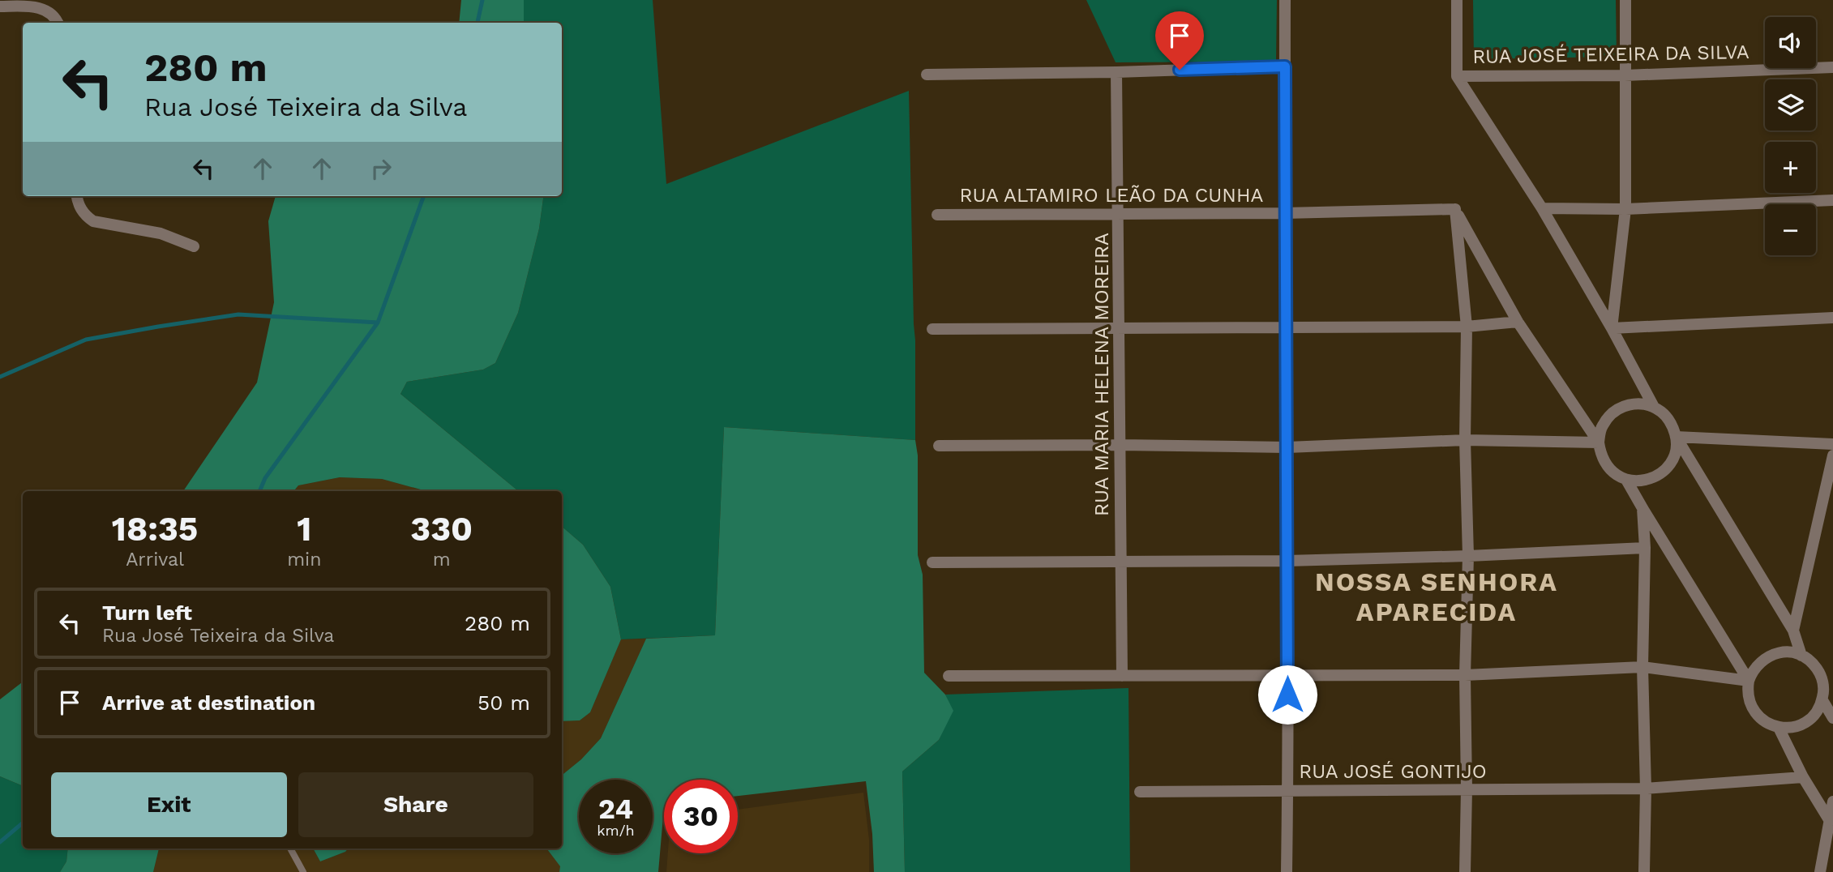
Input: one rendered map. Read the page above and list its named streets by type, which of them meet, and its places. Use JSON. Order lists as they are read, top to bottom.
{
  "streets": {
    "street": [
      "RUA JOSÉ TEIXEIRA DA SILVA",
      "RUA ALTAMIRO LEÃO DA CUNHA",
      "RUA MARIA HELENA MOREIRA",
      "RUA JOSÉ GONTIJO"
    ]
  },
  "crossings": [
    ["RUA ALTAMIRO LEÃO DA CUNHA", "RUA MARIA HELENA MOREIRA"]
  ],
  "districts": ["NOSSA SENHORA APARECIDA"],
  "page": {
    "map_buttons": ["+", "−"],
    "turn": ["280 m", "Rua José Teixeira da Silva"],
    "eta": [
      "18:35",
      "Arrival",
      "1",
      "min",
      "330",
      "m"
    ],
    "list": [
      {
        "name": "Turn left",
        "note": "Rua José Teixeira da Silva",
        "value": "280 m"
      },
      {
        "name": "Arrive at destination",
        "value": "50 m"
      }
    ],
    "buttons": ["Exit", "Share"],
    "speed": "24 km/h",
    "limit": "30"
  }
}
